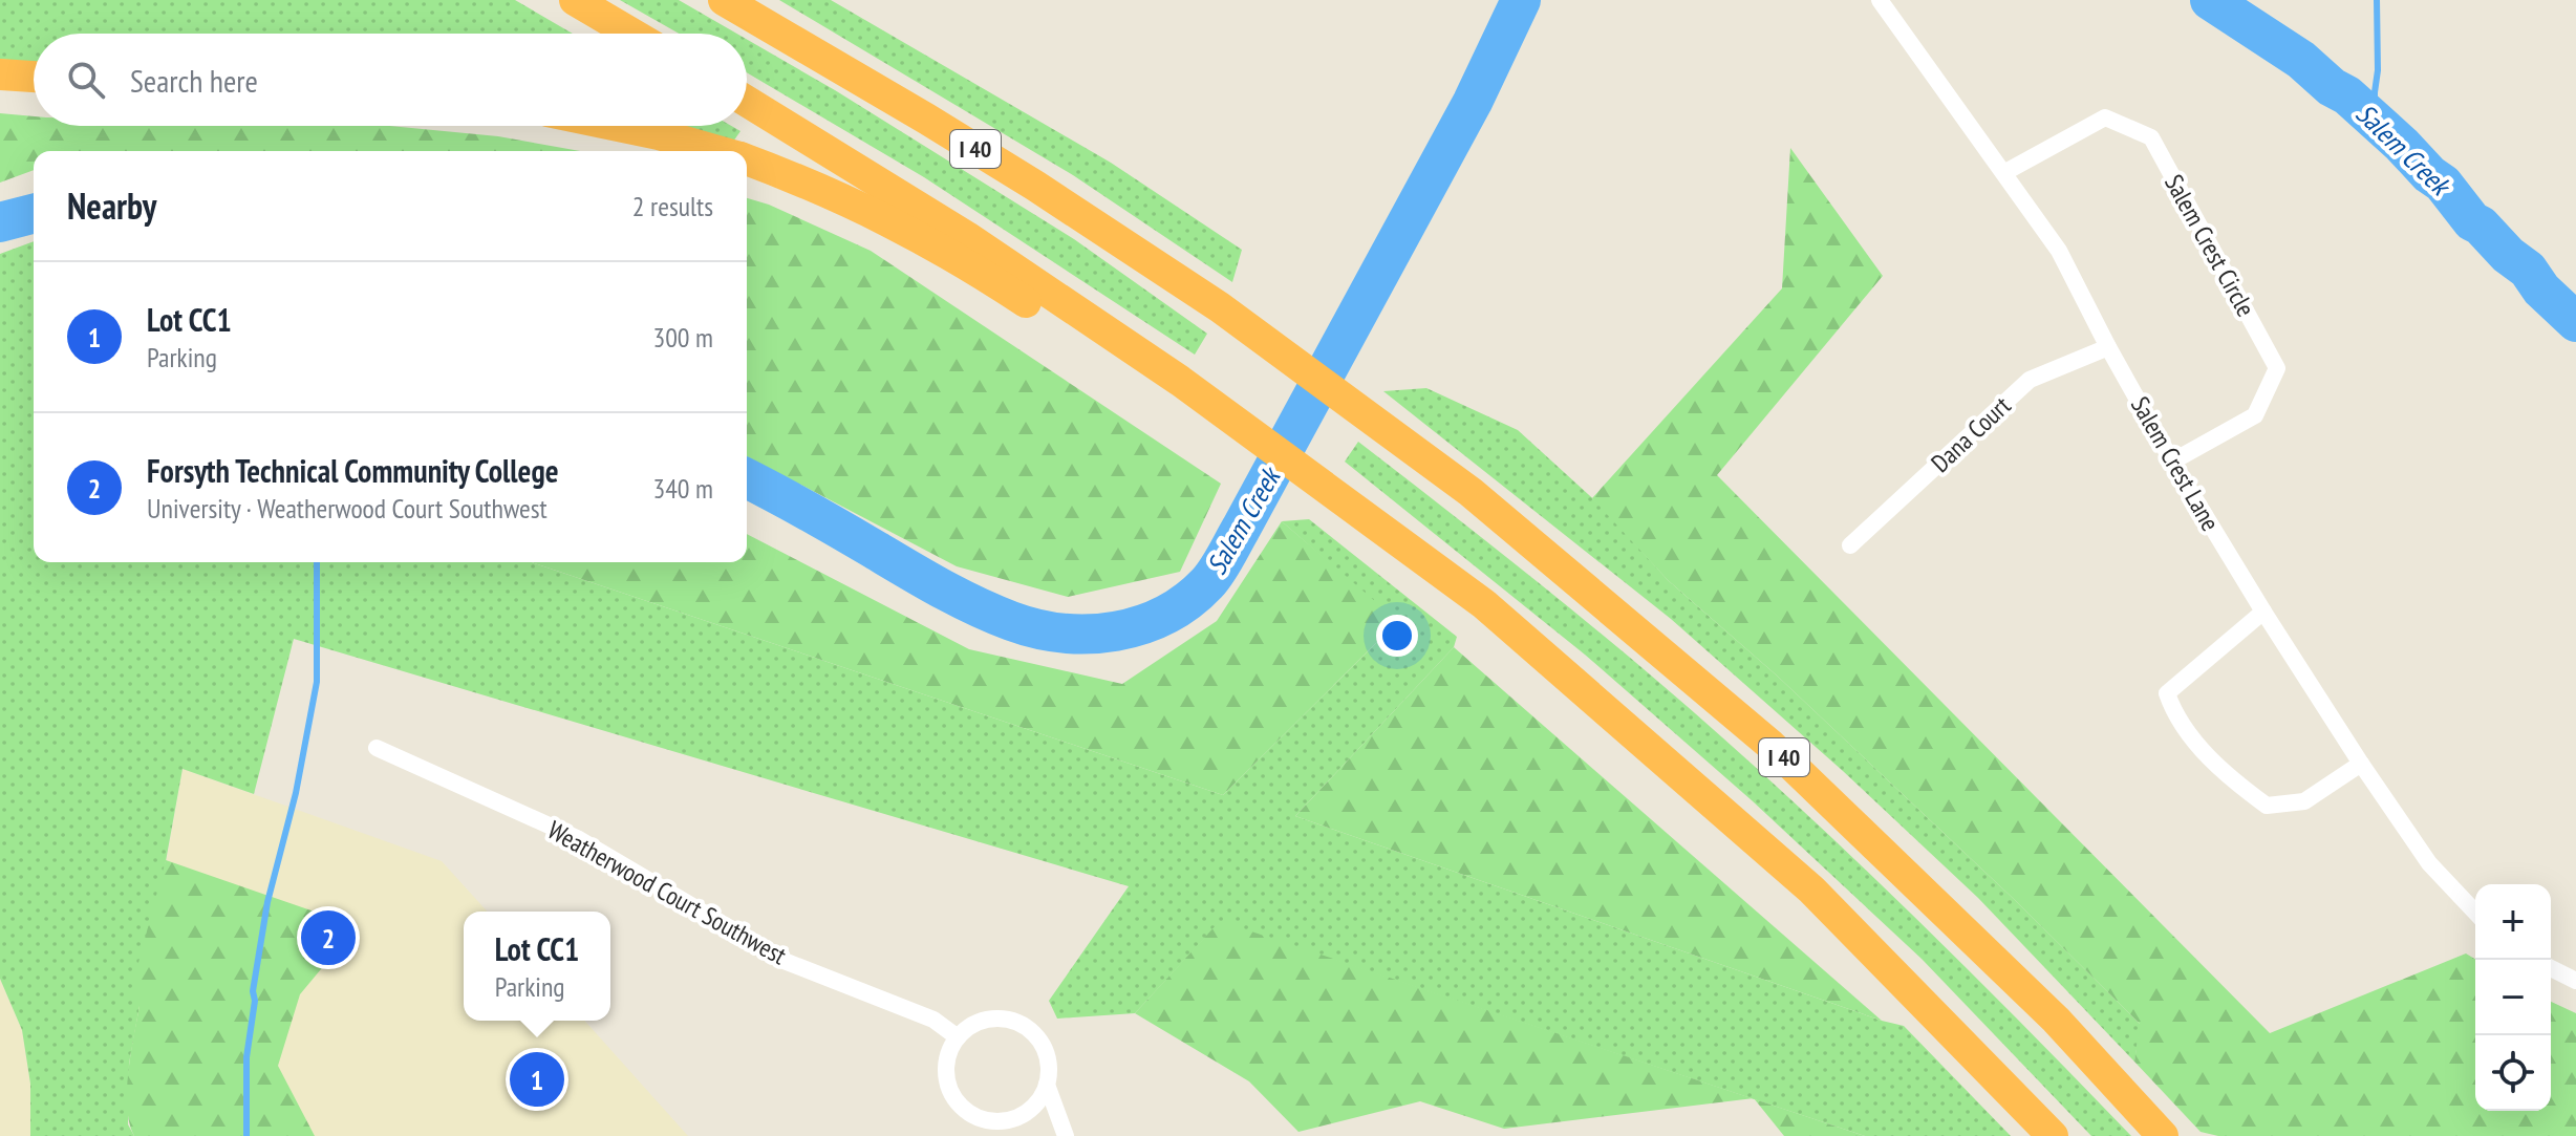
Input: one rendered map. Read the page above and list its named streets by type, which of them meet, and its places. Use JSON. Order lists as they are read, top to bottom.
{
  "streets": {
    "highway": ["I 40"],
    "street": [
      "Salem Crest Circle",
      "Dana Court",
      "Salem Crest Lane",
      "Weatherwood Court Southwest"
    ]
  },
  "crossings": [
    ["Salem Crest Circle", "Salem Crest Lane"],
    ["Dana Court", "Salem Crest Lane"]
  ],
  "water": ["Salem Creek"],
  "page": {
    "search": "Search here",
    "heading": ["Nearby", "2 results"],
    "list": [
      {
        "mark": "1",
        "name": "Lot CC1",
        "note": "Parking",
        "value": "300 m"
      },
      {
        "mark": "2",
        "name": "Forsyth Technical Community College",
        "note": "University · Weatherwood Court Southwest",
        "value": "340 m"
      }
    ],
    "map_buttons": ["+", "−"],
    "pins": ["2", "1"],
    "popup": ["Lot CC1", "Parking"]
  }
}
